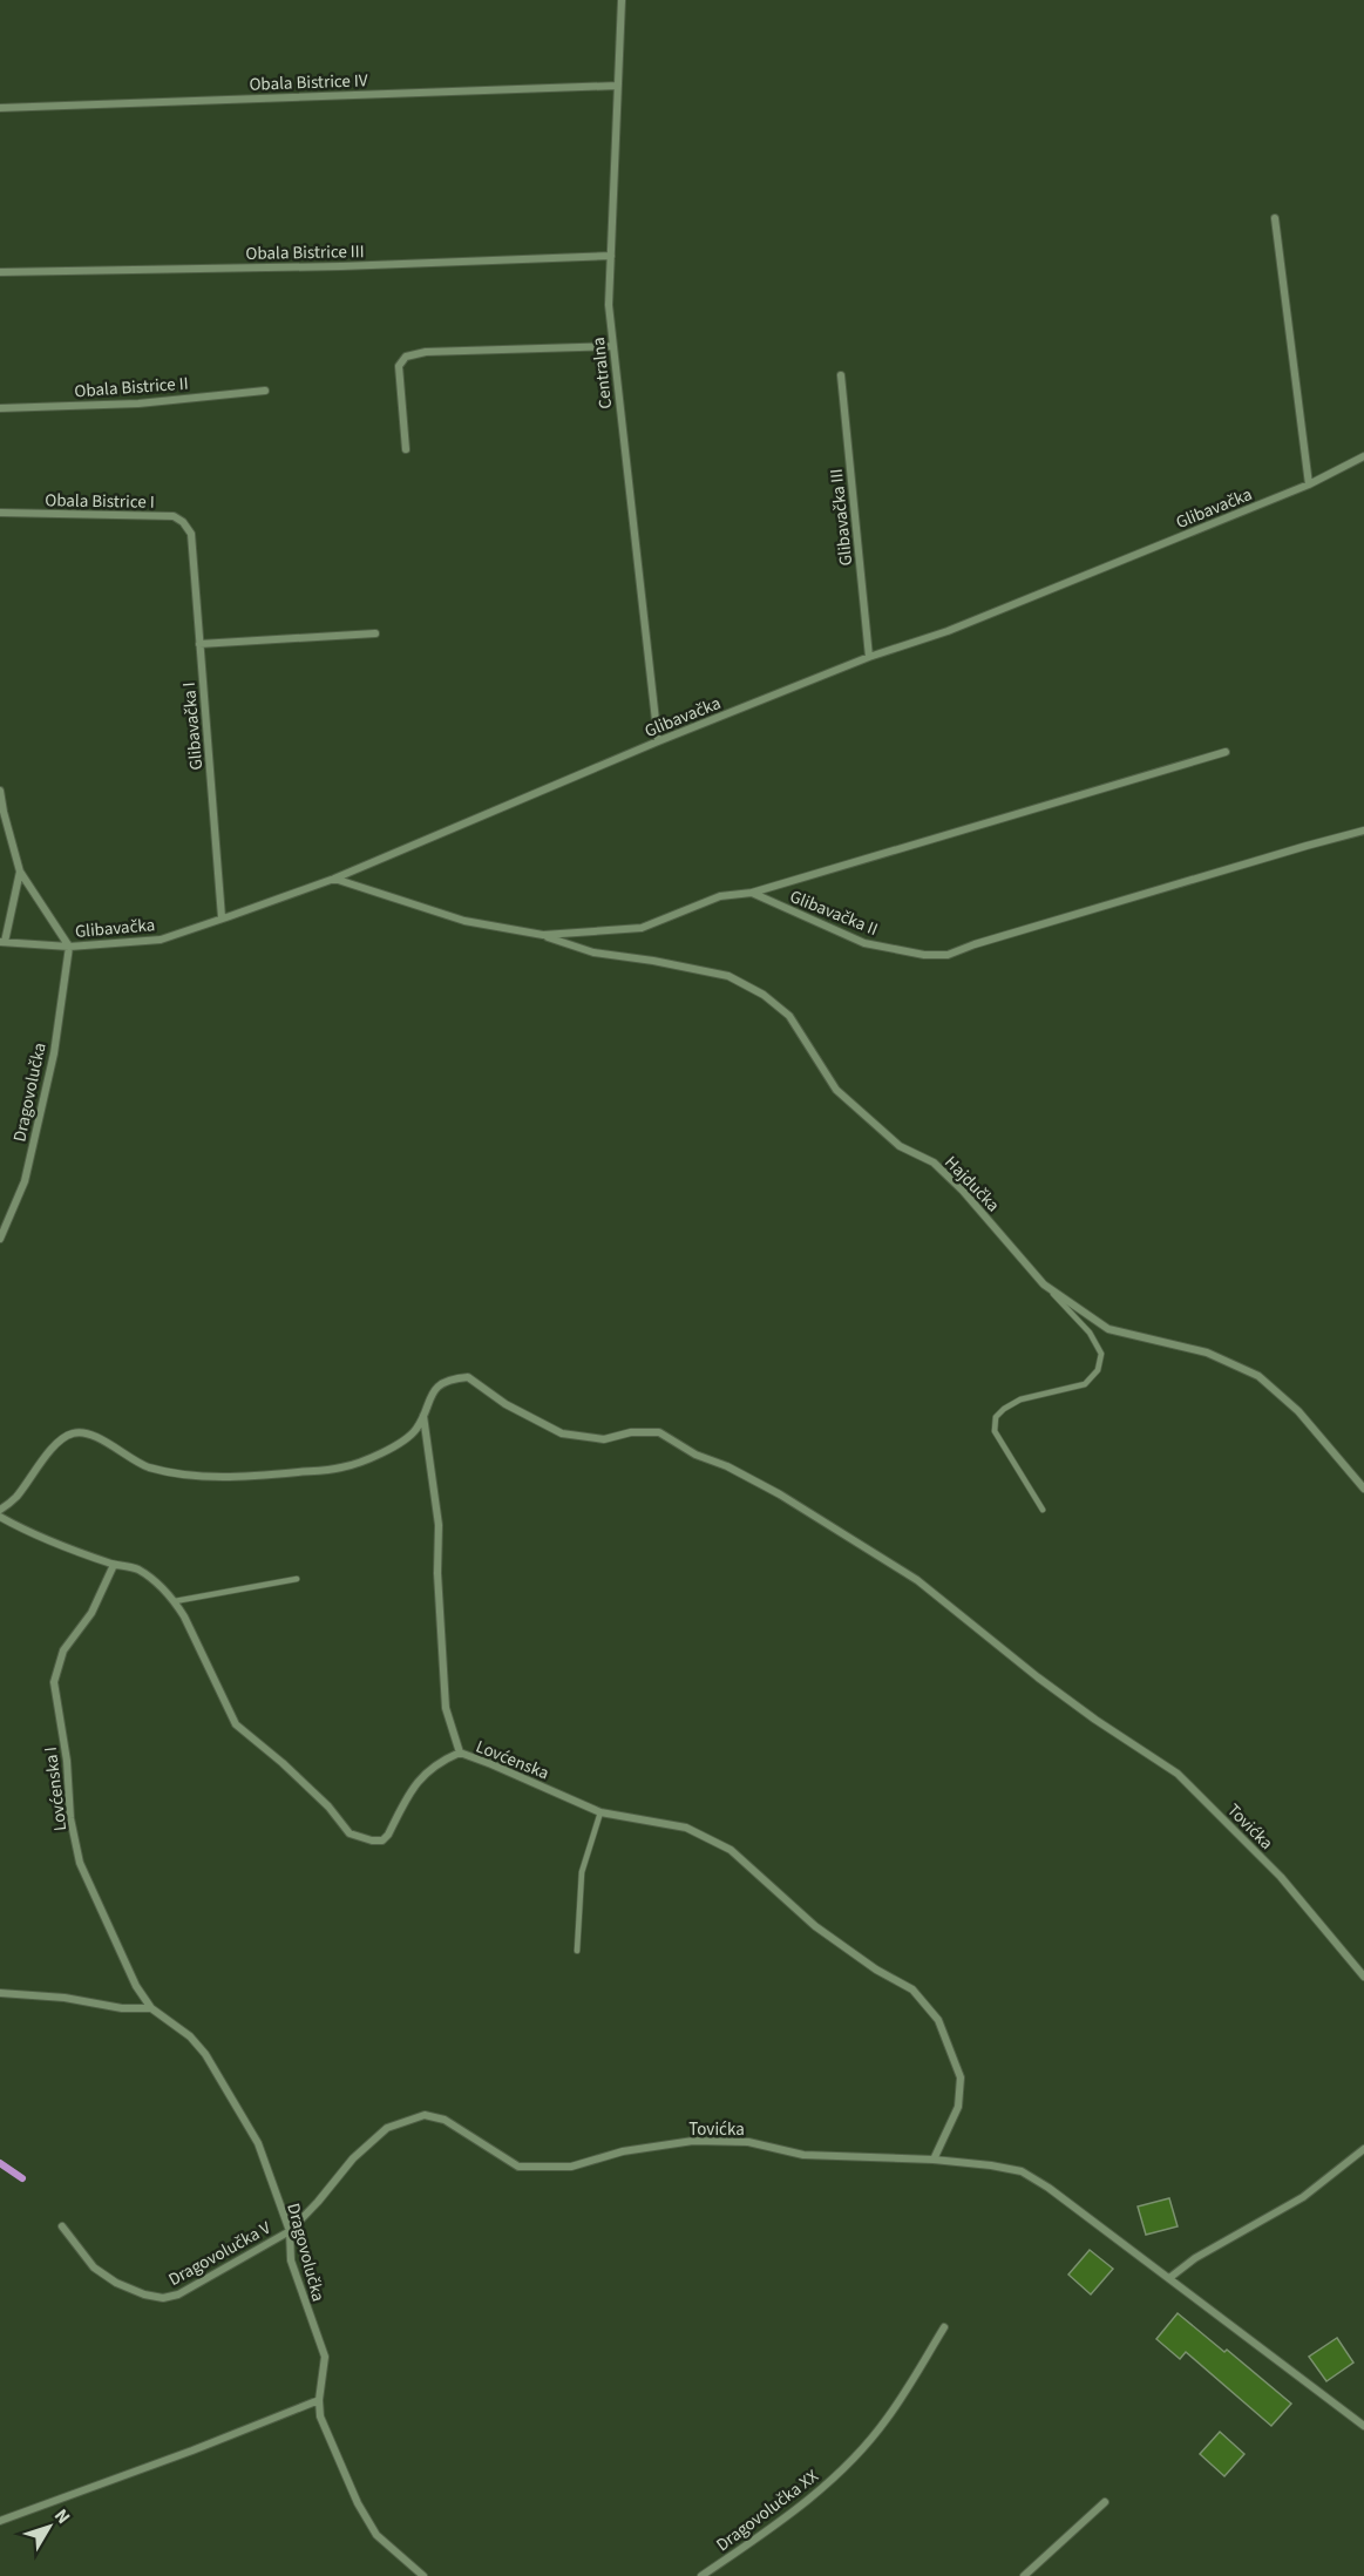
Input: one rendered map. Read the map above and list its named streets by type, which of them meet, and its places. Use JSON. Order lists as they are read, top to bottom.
{
  "streets": {
    "street": [
      "Obala Bistrice IV",
      "Obala Bistrice III",
      "Centralna",
      "Obala Bistrice II",
      "Obala Bistrice I",
      "Glibavačka",
      "Glibavačka III",
      "Glibavačka I",
      "Glibavačka II",
      "Dragovolučka",
      "Hajdučka",
      "Lovćenska",
      "Lovćenska I",
      "Tovićka",
      "Dragovolučka V",
      "Dragovolučka XX"
    ]
  },
  "crossings": [
    ["Obala Bistrice IV", "Centralna"],
    ["Obala Bistrice III", "Centralna"],
    ["Centralna", "Glibavačka"],
    ["Obala Bistrice I", "Glibavačka I"],
    ["Glibavačka", "Glibavačka III"],
    ["Glibavačka", "Glibavačka I"],
    ["Glibavačka", "Dragovolučka"],
    ["Dragovolučka", "Lovćenska I"],
    ["Dragovolučka", "Tovićka"],
    ["Dragovolučka", "Dragovolučka V"],
    ["Lovćenska", "Lovćenska I"],
    ["Lovćenska", "Tovićka"],
    ["Tovićka", "Dragovolučka V"]
  ],
  "north": "top right"
}
